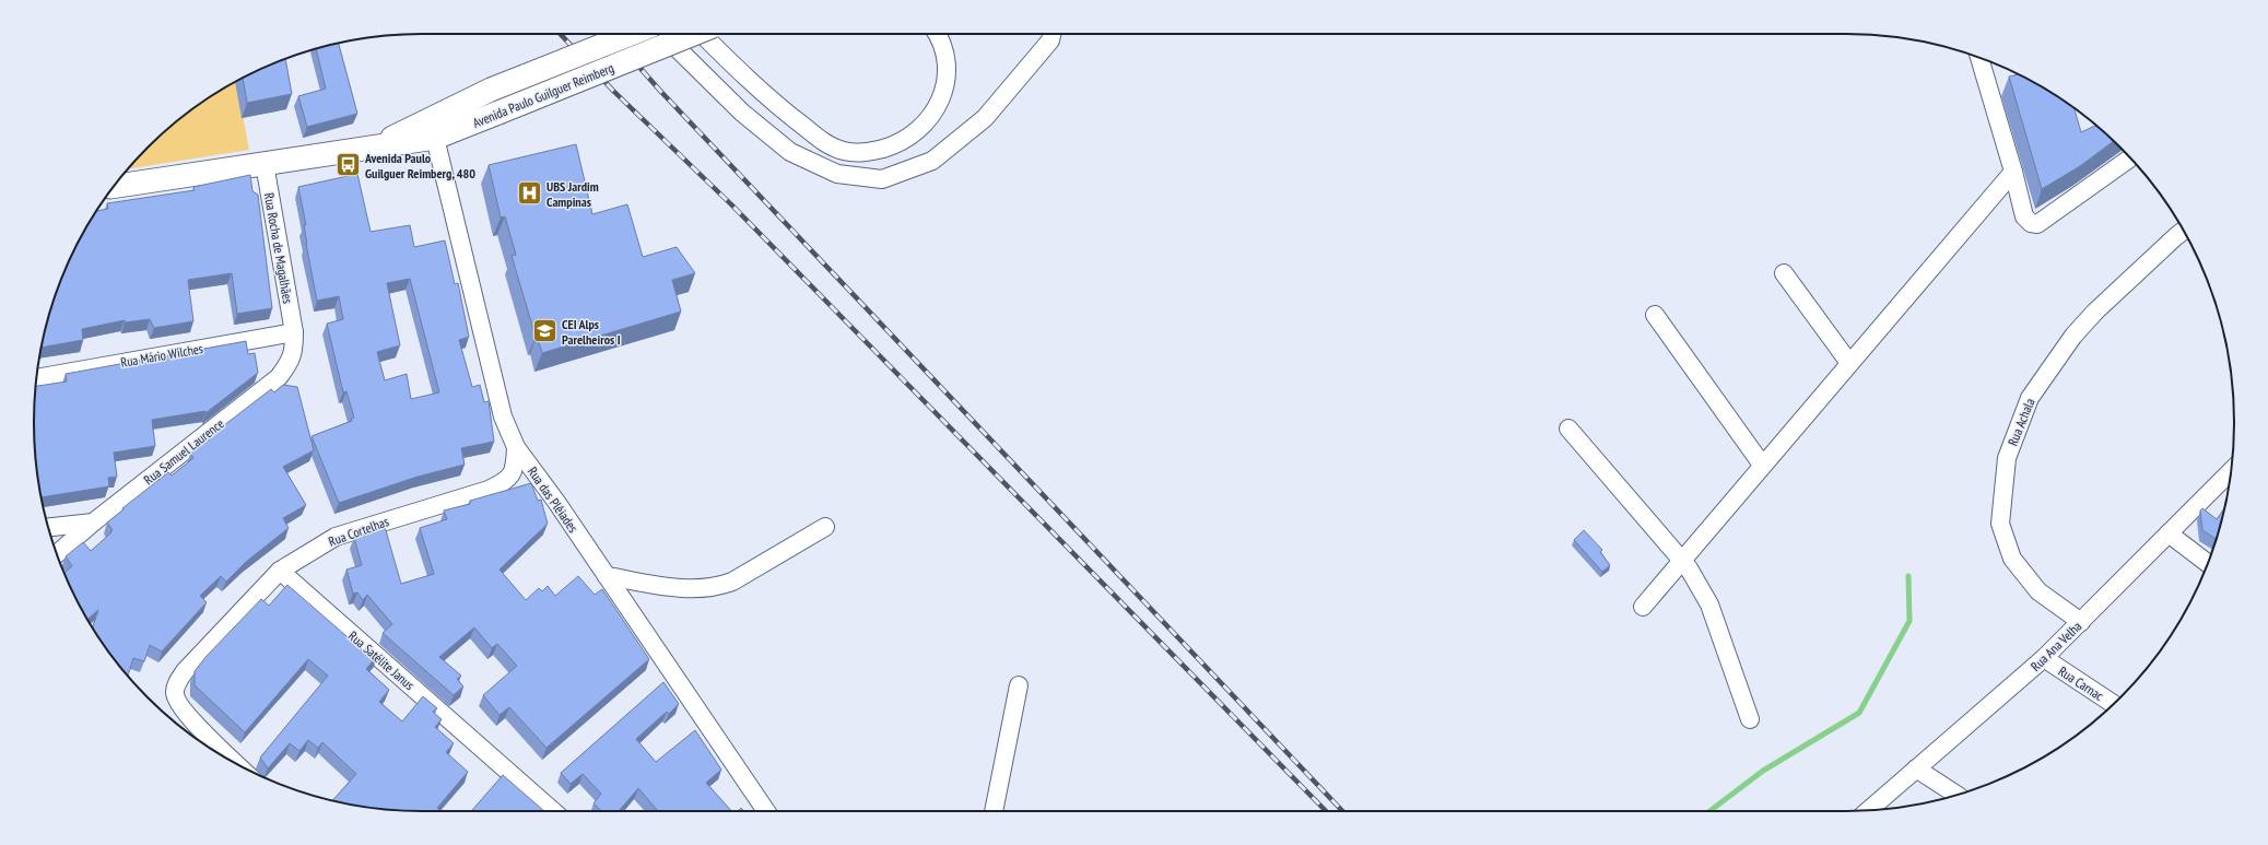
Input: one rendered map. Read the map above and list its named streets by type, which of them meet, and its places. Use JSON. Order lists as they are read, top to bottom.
{
  "streets": {
    "main road": ["Avenida Paulo Guilguer Reimberg"],
    "street": [
      "Rua Rocha de Magalhães",
      "Rua Mário Wilches",
      "Rua Achala",
      "Rua Samuel Laurence",
      "Rua das Plêiades",
      "Rua Cortelhas",
      "Rua Ana Velha",
      "Rua Satélite Janus",
      "Rua Carnac"
    ]
  },
  "crossings": [
    ["Avenida Paulo Guilguer Reimberg", "Rua Rocha de Magalhães"],
    ["Avenida Paulo Guilguer Reimberg", "Rua das Plêiades"],
    ["Rua Rocha de Magalhães", "Rua Mário Wilches"],
    ["Rua Rocha de Magalhães", "Rua Samuel Laurence"],
    ["Rua Mário Wilches", "Rua Samuel Laurence"],
    ["Rua Achala", "Rua Ana Velha"],
    ["Rua das Plêiades", "Rua Cortelhas"],
    ["Rua Cortelhas", "Rua Satélite Janus"],
    ["Rua Ana Velha", "Rua Carnac"]
  ],
  "places": {
    "bus stop": ["Avenida Paulo Guilguer Reimberg, 480"],
    "hospital": ["UBS Jardim Campinas"],
    "school or university": ["CEI Alps Parelheiros I"]
  }
}
